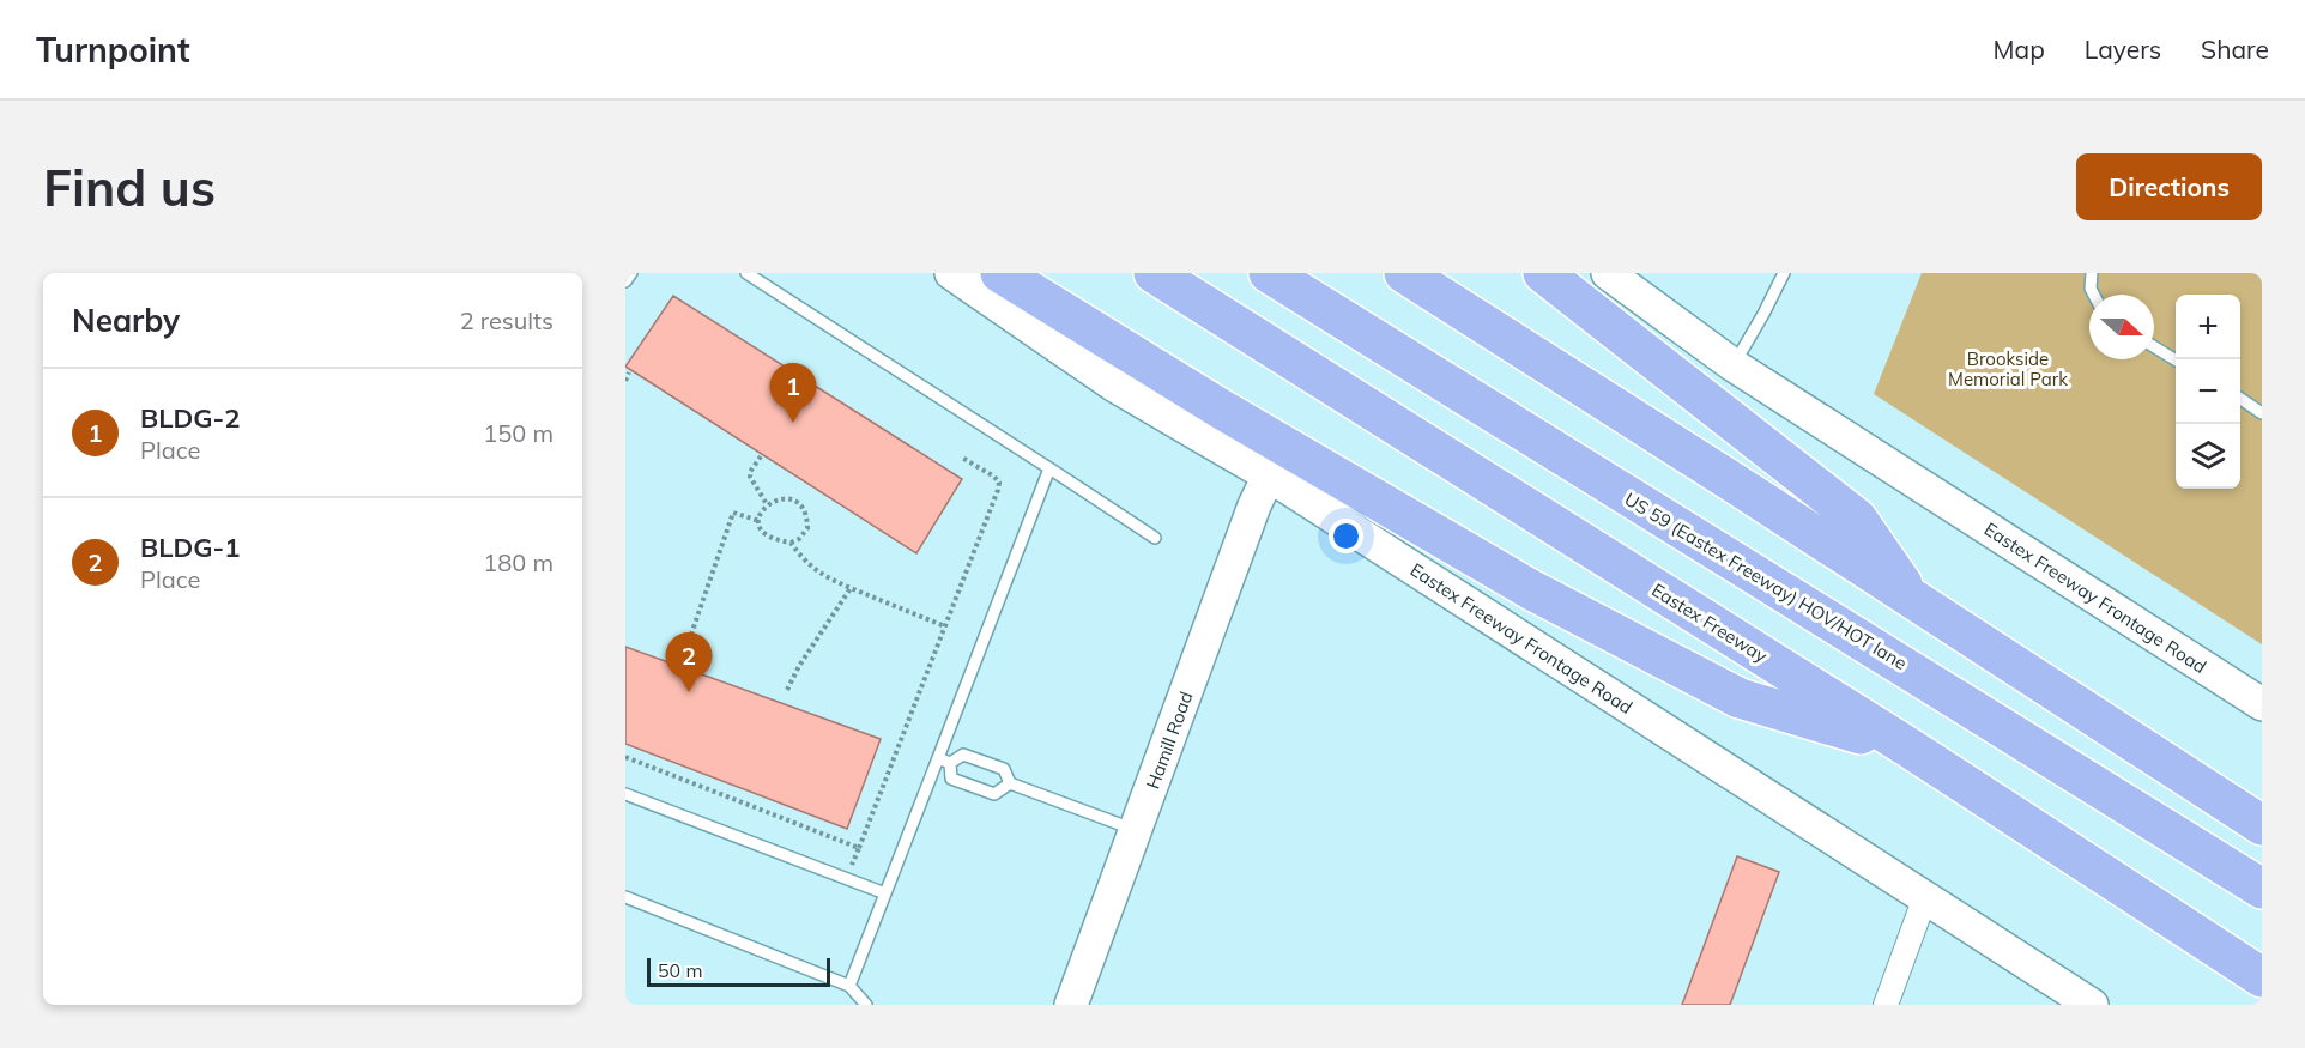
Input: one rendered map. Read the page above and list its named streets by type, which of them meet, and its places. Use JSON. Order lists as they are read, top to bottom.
{
  "streets": {
    "highway": ["US 59 (Eastex Freeway) HOV/HOT lane", "Eastex Freeway"],
    "main road": ["Eastex Freeway Frontage Road", "Hamill Road"]
  },
  "crossings": [
    ["Eastex Freeway Frontage Road", "Hamill Road"]
  ],
  "parks": ["Brookside Memorial Park"],
  "scale_bar": "50 m",
  "north": "right",
  "page": {
    "header": "Turnpoint",
    "nav": ["Map", "Layers", "Share"],
    "buttons": "Directions",
    "title": "Find us",
    "heading": ["Nearby", "2 results"],
    "map_buttons": ["+", "−"],
    "pins": ["1", "2"],
    "list": [
      {
        "mark": "1",
        "name": "BLDG-2",
        "note": "Place",
        "value": "150 m"
      },
      {
        "mark": "2",
        "name": "BLDG-1",
        "note": "Place",
        "value": "180 m"
      }
    ],
    "scale": "50 m"
  }
}
